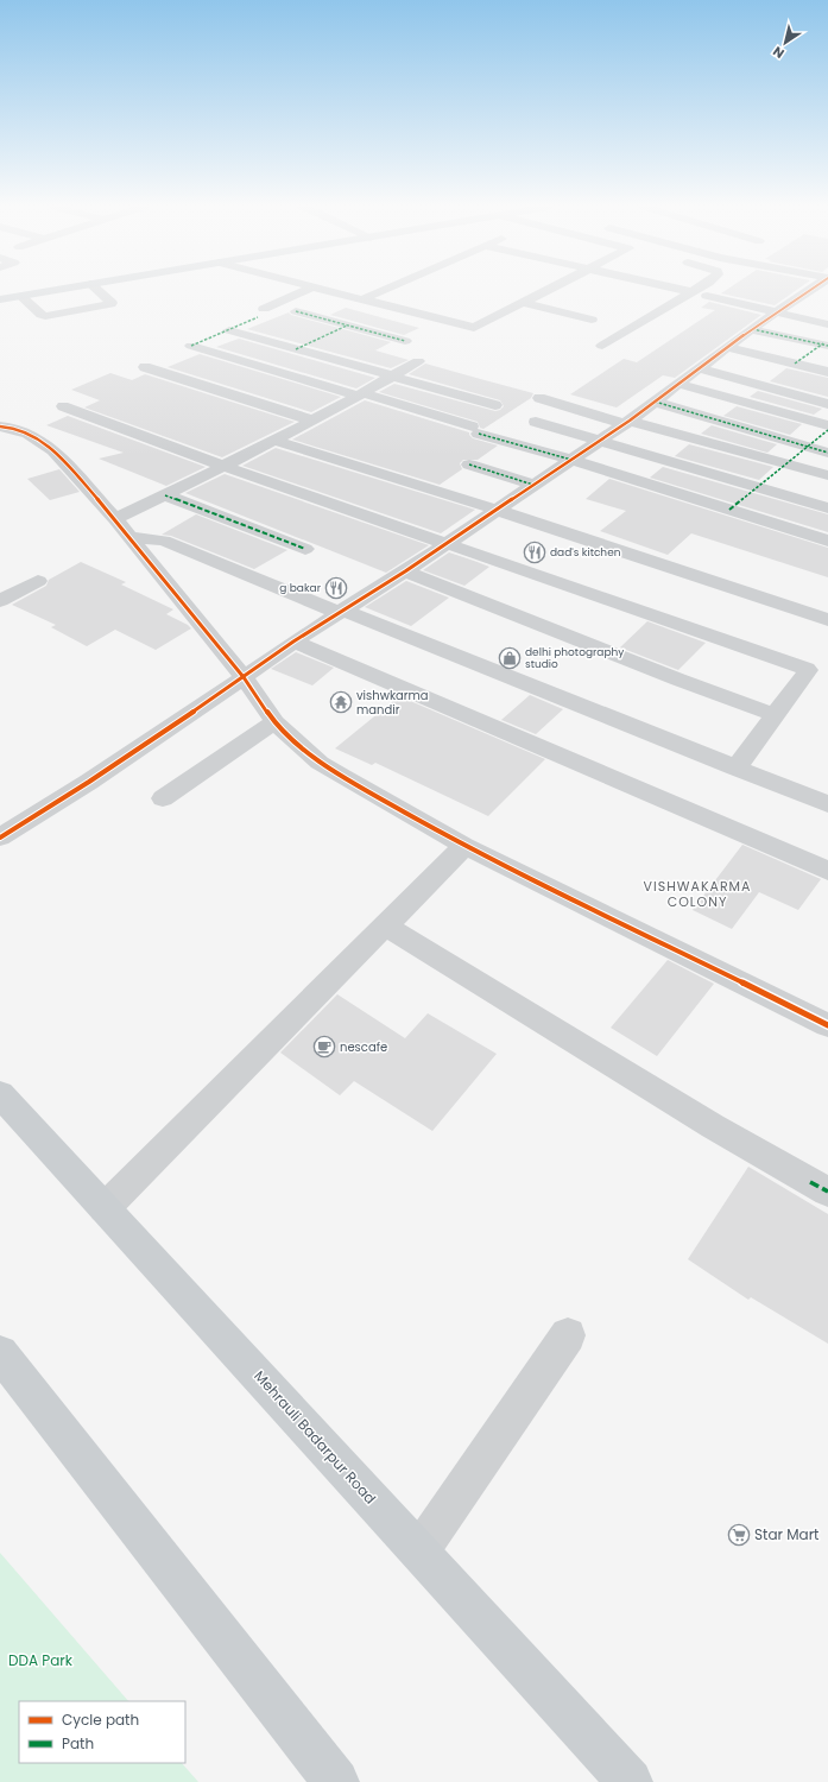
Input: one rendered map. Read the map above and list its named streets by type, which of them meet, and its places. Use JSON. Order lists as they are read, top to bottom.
{
  "streets": {
    "main road": ["Mehrauli Badarpur Road"]
  },
  "districts": ["VISHWAKARMA COLONY"],
  "parks": ["DDA Park"],
  "places": {
    "restaurant": ["dad's kitchen", "g bakar"],
    "shop": ["delhi photography studio"],
    "temple": ["vishwkarma mandir"],
    "cafe": ["nescafe"],
    "supermarket": ["Star Mart"]
  },
  "legend": ["Cycle path", "Path"],
  "north": "bottom left"
}
